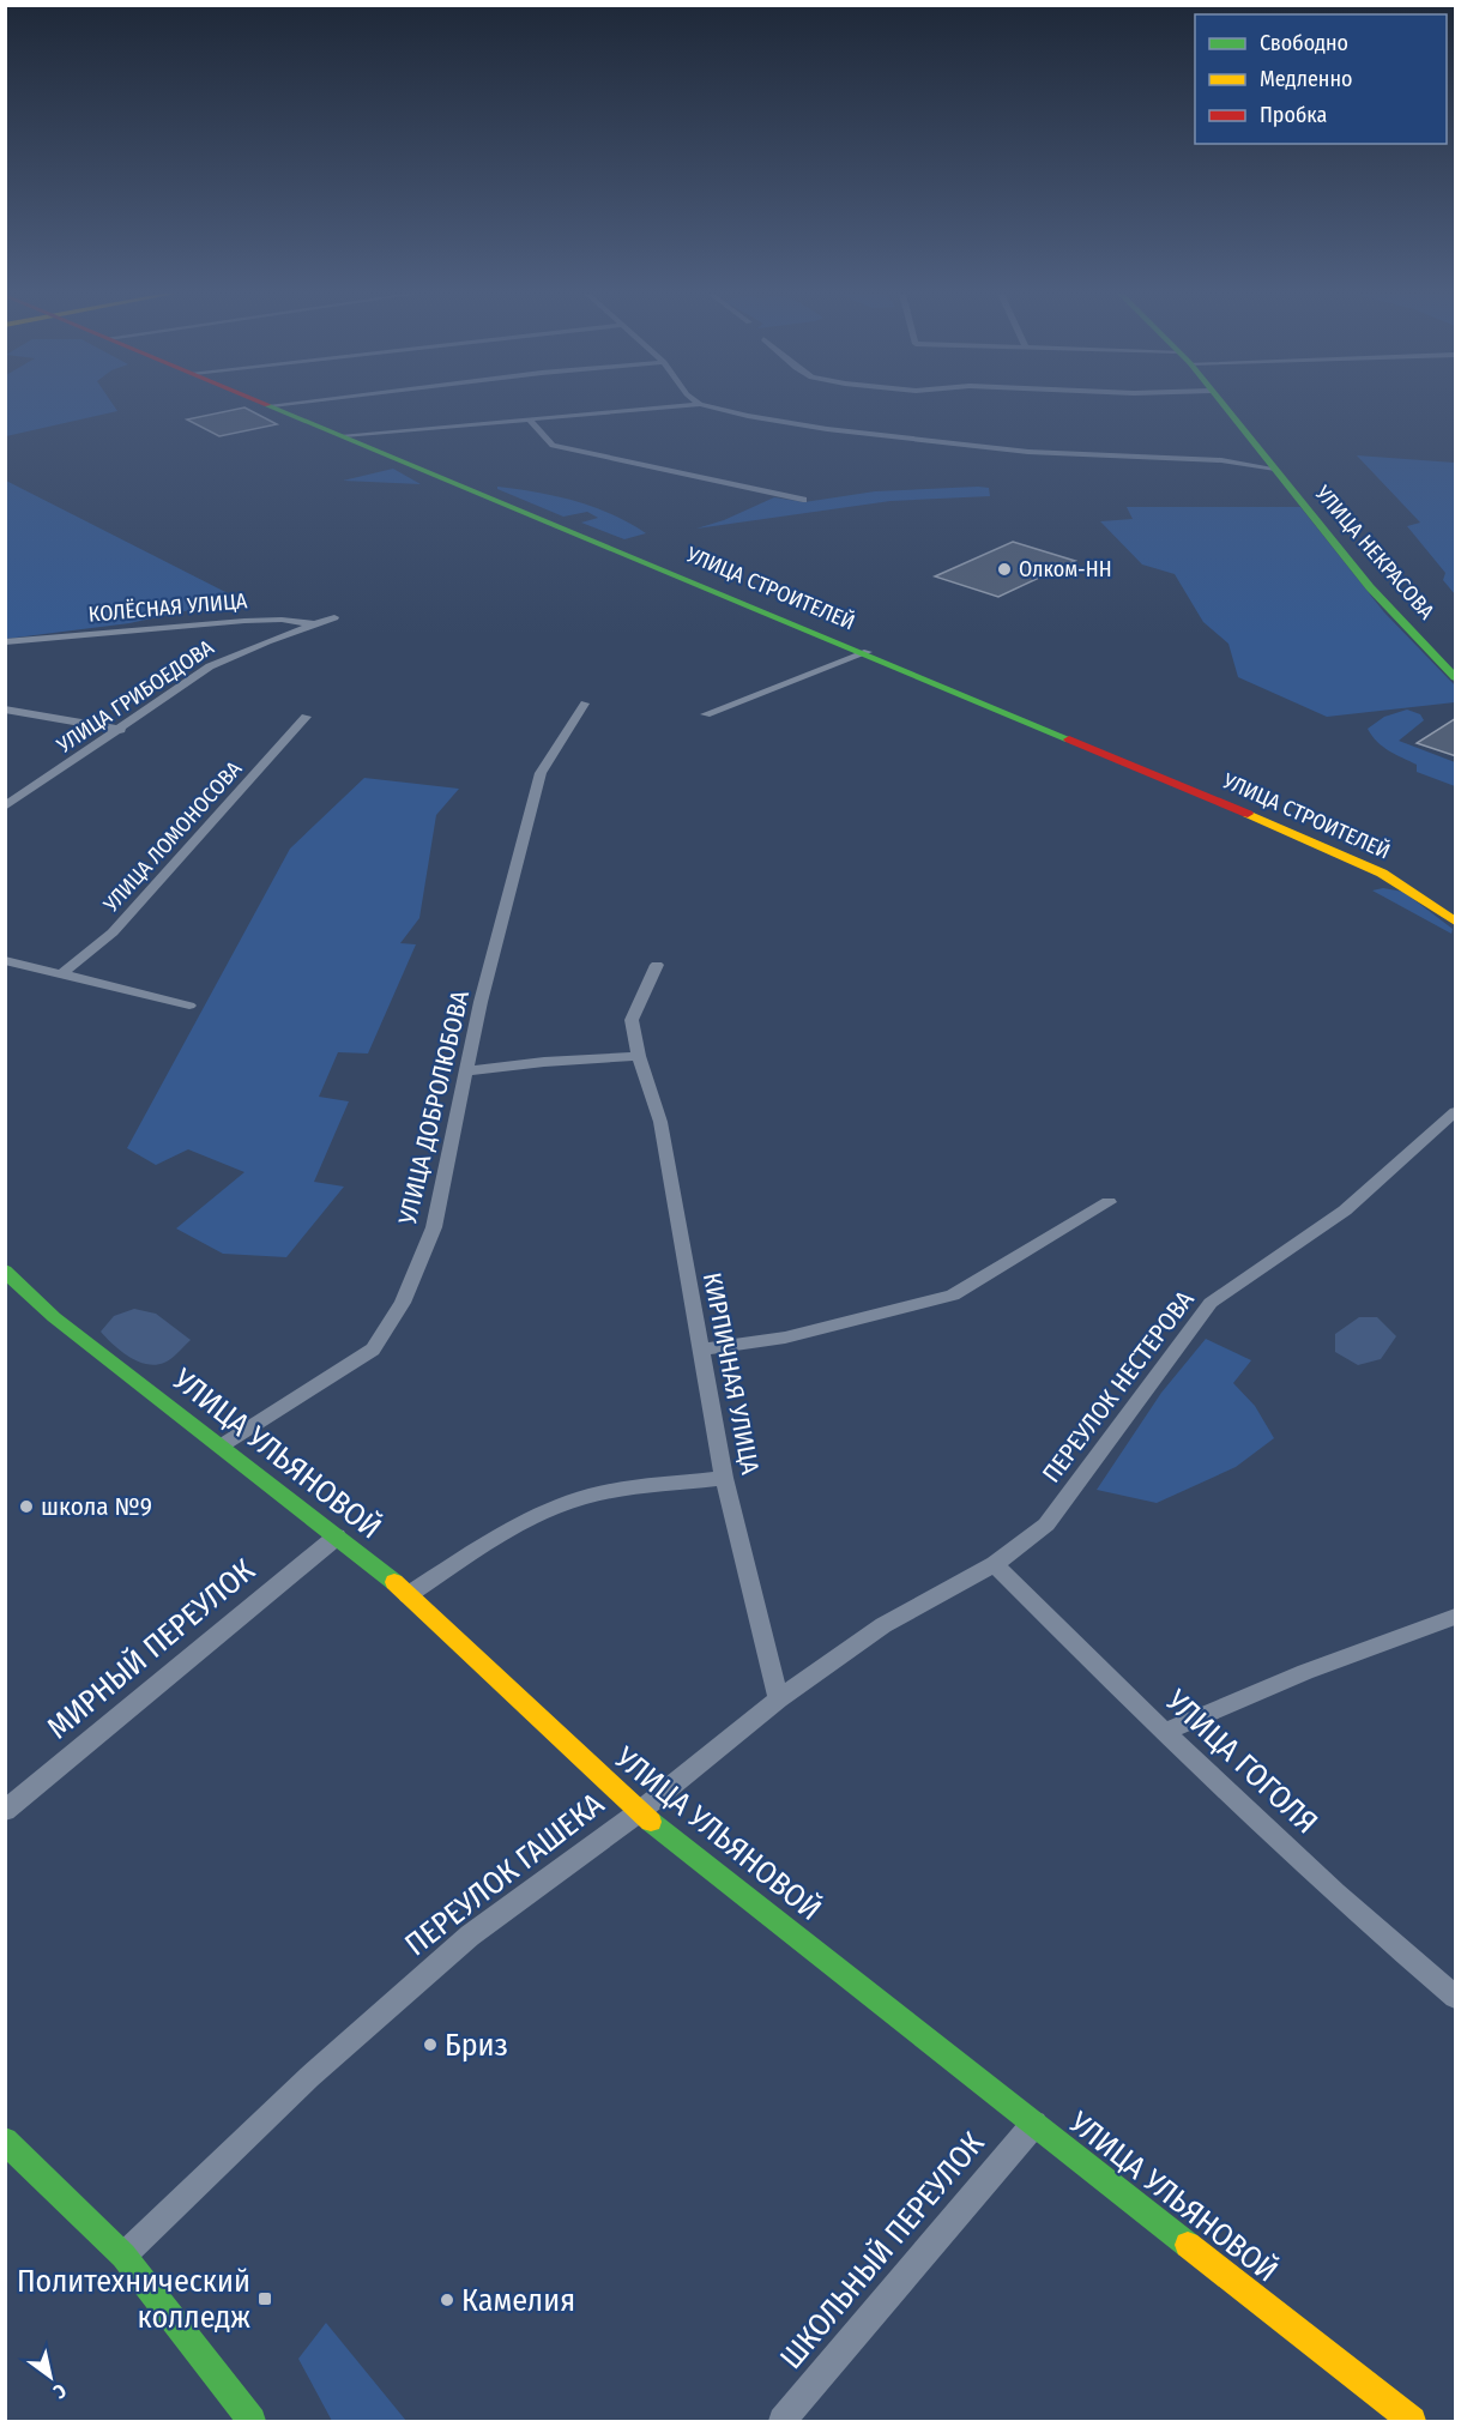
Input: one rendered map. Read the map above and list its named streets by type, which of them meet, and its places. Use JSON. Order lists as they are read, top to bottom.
{
  "streets": {
    "main road": ["УЛИЦА НЕКРАСОВА", "УЛИЦА СТРОИТЕЛЕЙ", "УЛИЦА УЛЬЯНОВОЙ"],
    "street": [
      "КОЛЁСНАЯ УЛИЦА",
      "УЛИЦА ГРИБОЕДОВА",
      "УЛИЦА ЛОМОНОСОВА",
      "УЛИЦА ДОБРОЛЮБОВА",
      "КИРПИЧНАЯ УЛИЦА",
      "ПЕРЕУЛОК НЕСТЕРОВА",
      "МИРНЫЙ ПЕРЕУЛОК",
      "УЛИЦА ГОГОЛЯ",
      "ПЕРЕУЛОК ГАШЕКА",
      "ШКОЛЬНЫЙ ПЕРЕУЛОК"
    ]
  },
  "crossings": [
    ["КОЛЁСНАЯ УЛИЦА", "УЛИЦА ГРИБОЕДОВА"],
    ["УЛИЦА ДОБРОЛЮБОВА", "УЛИЦА УЛЬЯНОВОЙ"],
    ["КИРПИЧНАЯ УЛИЦА", "ПЕРЕУЛОК ГАШЕКА"],
    ["ПЕРЕУЛОК НЕСТЕРОВА", "УЛИЦА ГОГОЛЯ"],
    ["ПЕРЕУЛОК НЕСТЕРОВА", "ПЕРЕУЛОК ГАШЕКА"],
    ["УЛИЦА УЛЬЯНОВОЙ", "МИРНЫЙ ПЕРЕУЛОК"],
    ["УЛИЦА УЛЬЯНОВОЙ", "ПЕРЕУЛОК ГАШЕКА"],
    ["УЛИЦА УЛЬЯНОВОЙ", "ШКОЛЬНЫЙ ПЕРЕУЛОК"],
    ["УЛИЦА ГОГОЛЯ", "ПЕРЕУЛОК ГАШЕКА"]
  ],
  "places": {
    "other": [
      "Олком-НН",
      "школа №9",
      "Бриз",
      "Камелия"
    ],
    "transit": ["Политехнический колледж"]
  },
  "legend": ["Свободно", "Медленно", "Пробка"],
  "north": "bottom right"
}
